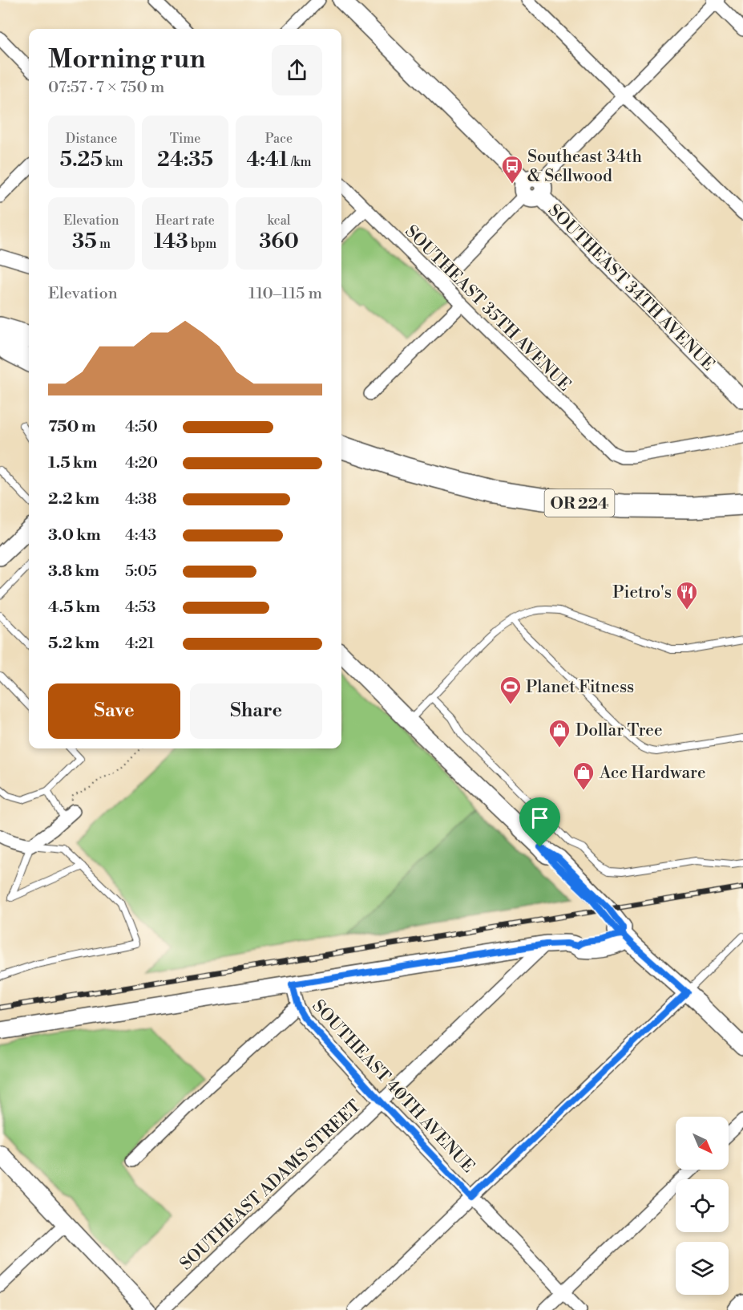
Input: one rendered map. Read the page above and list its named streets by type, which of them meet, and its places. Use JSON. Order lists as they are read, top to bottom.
{
  "streets": {
    "highway": ["OR 224"],
    "street": [
      "SOUTHEAST 34TH AVENUE",
      "SOUTHEAST 35TH AVENUE",
      "SOUTHEAST 40TH AVENUE",
      "SOUTHEAST ADAMS STREET"
    ]
  },
  "crossings": [
    ["SOUTHEAST 40TH AVENUE", "SOUTHEAST ADAMS STREET"]
  ],
  "places": {
    "bus stop": ["Southeast 34th & Sellwood"],
    "restaurant": ["Pietro's"],
    "sports": ["Planet Fitness"],
    "shop": ["Dollar Tree", "Ace Hardware"]
  },
  "north": "bottom right",
  "page": {
    "heading": ["Morning run", "07:57 · 7 × 750 m"],
    "stats": [
      ["Distance", "5.25 km"],
      ["Time", "24:35"],
      ["Pace", "4:41 /km"],
      ["Elevation", "35 m"],
      ["Heart rate", "143 bpm"],
      ["kcal", "360"]
    ],
    "chart": ["Elevation", "110–115 m"],
    "list": [
      {
        "name": "750 m",
        "note": "4:50"
      },
      {
        "name": "1.5 km",
        "note": "4:20"
      },
      {
        "name": "2.2 km",
        "note": "4:38"
      },
      {
        "name": "3.0 km",
        "note": "4:43"
      },
      {
        "name": "3.8 km",
        "note": "5:05"
      },
      {
        "name": "4.5 km",
        "note": "4:53"
      },
      {
        "name": "5.2 km",
        "note": "4:21"
      }
    ],
    "buttons": ["Save", "Share"]
  }
}
